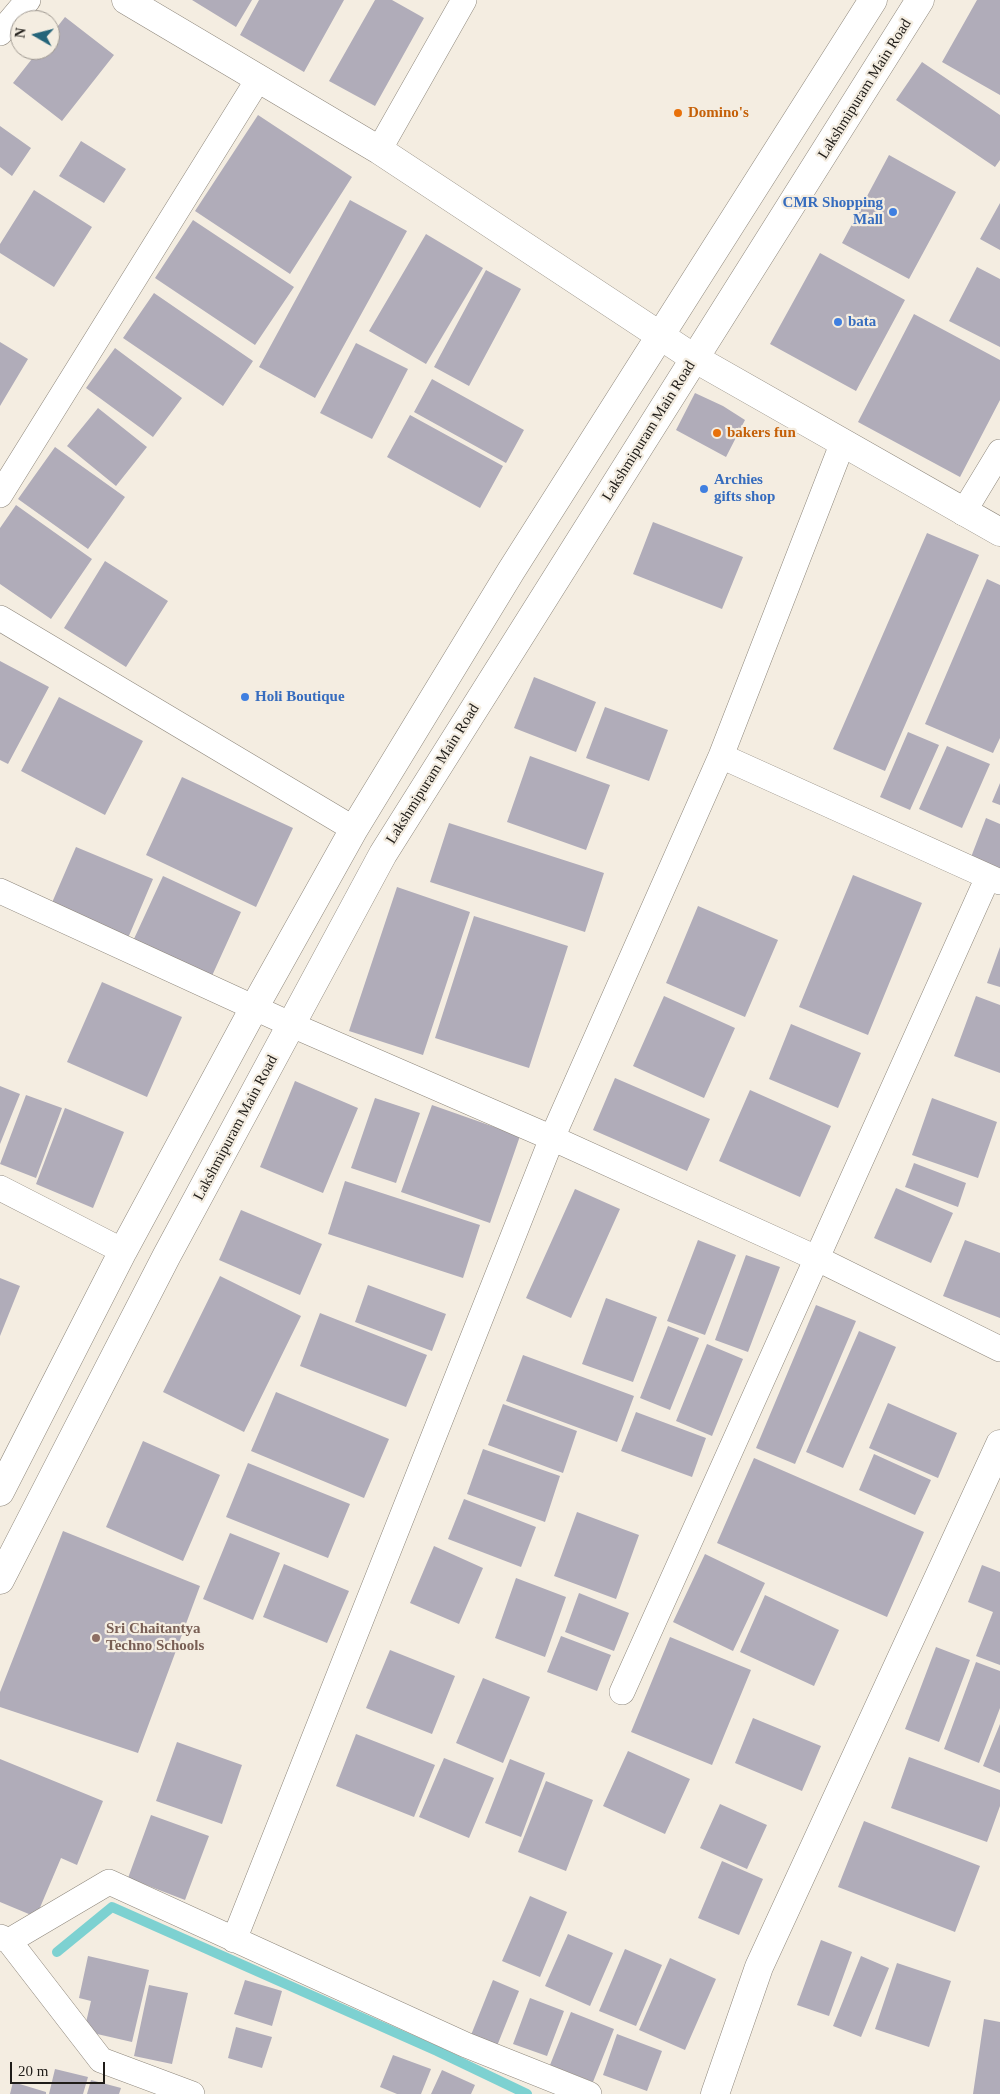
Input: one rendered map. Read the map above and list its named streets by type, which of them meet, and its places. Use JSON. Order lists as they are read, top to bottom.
{
  "streets": {
    "main road": ["Lakshmipuram Main Road"]
  },
  "places": [
    "Domino's",
    "CMR Shopping Mall",
    "bata",
    "bakers fun",
    "Archies gifts shop",
    "Holi Boutique",
    "Sri Chaitantya Techno Schools"
  ],
  "scale_bar": "20 m",
  "north": "left"
}
